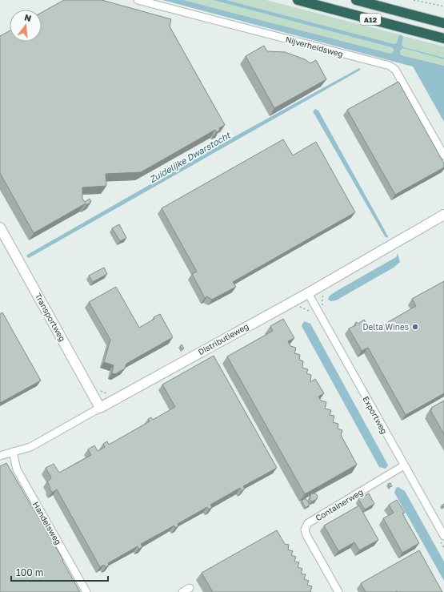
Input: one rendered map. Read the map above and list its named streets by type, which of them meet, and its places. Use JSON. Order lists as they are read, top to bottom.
{
  "streets": {
    "highway": ["A12"],
    "street": [
      "Nijverheidsweg",
      "Transportweg",
      "Distributieweg",
      "Exportweg",
      "Containerweg",
      "Handelsweg"
    ]
  },
  "crossings": [
    ["Transportweg", "Distributieweg"],
    ["Distributieweg", "Exportweg"],
    ["Distributieweg", "Handelsweg"],
    ["Exportweg", "Containerweg"]
  ],
  "water": ["Zuidelijke Dwarstocht"],
  "places": ["Delta Wines"],
  "scale_bar": "100 m",
  "north": "top"
}
